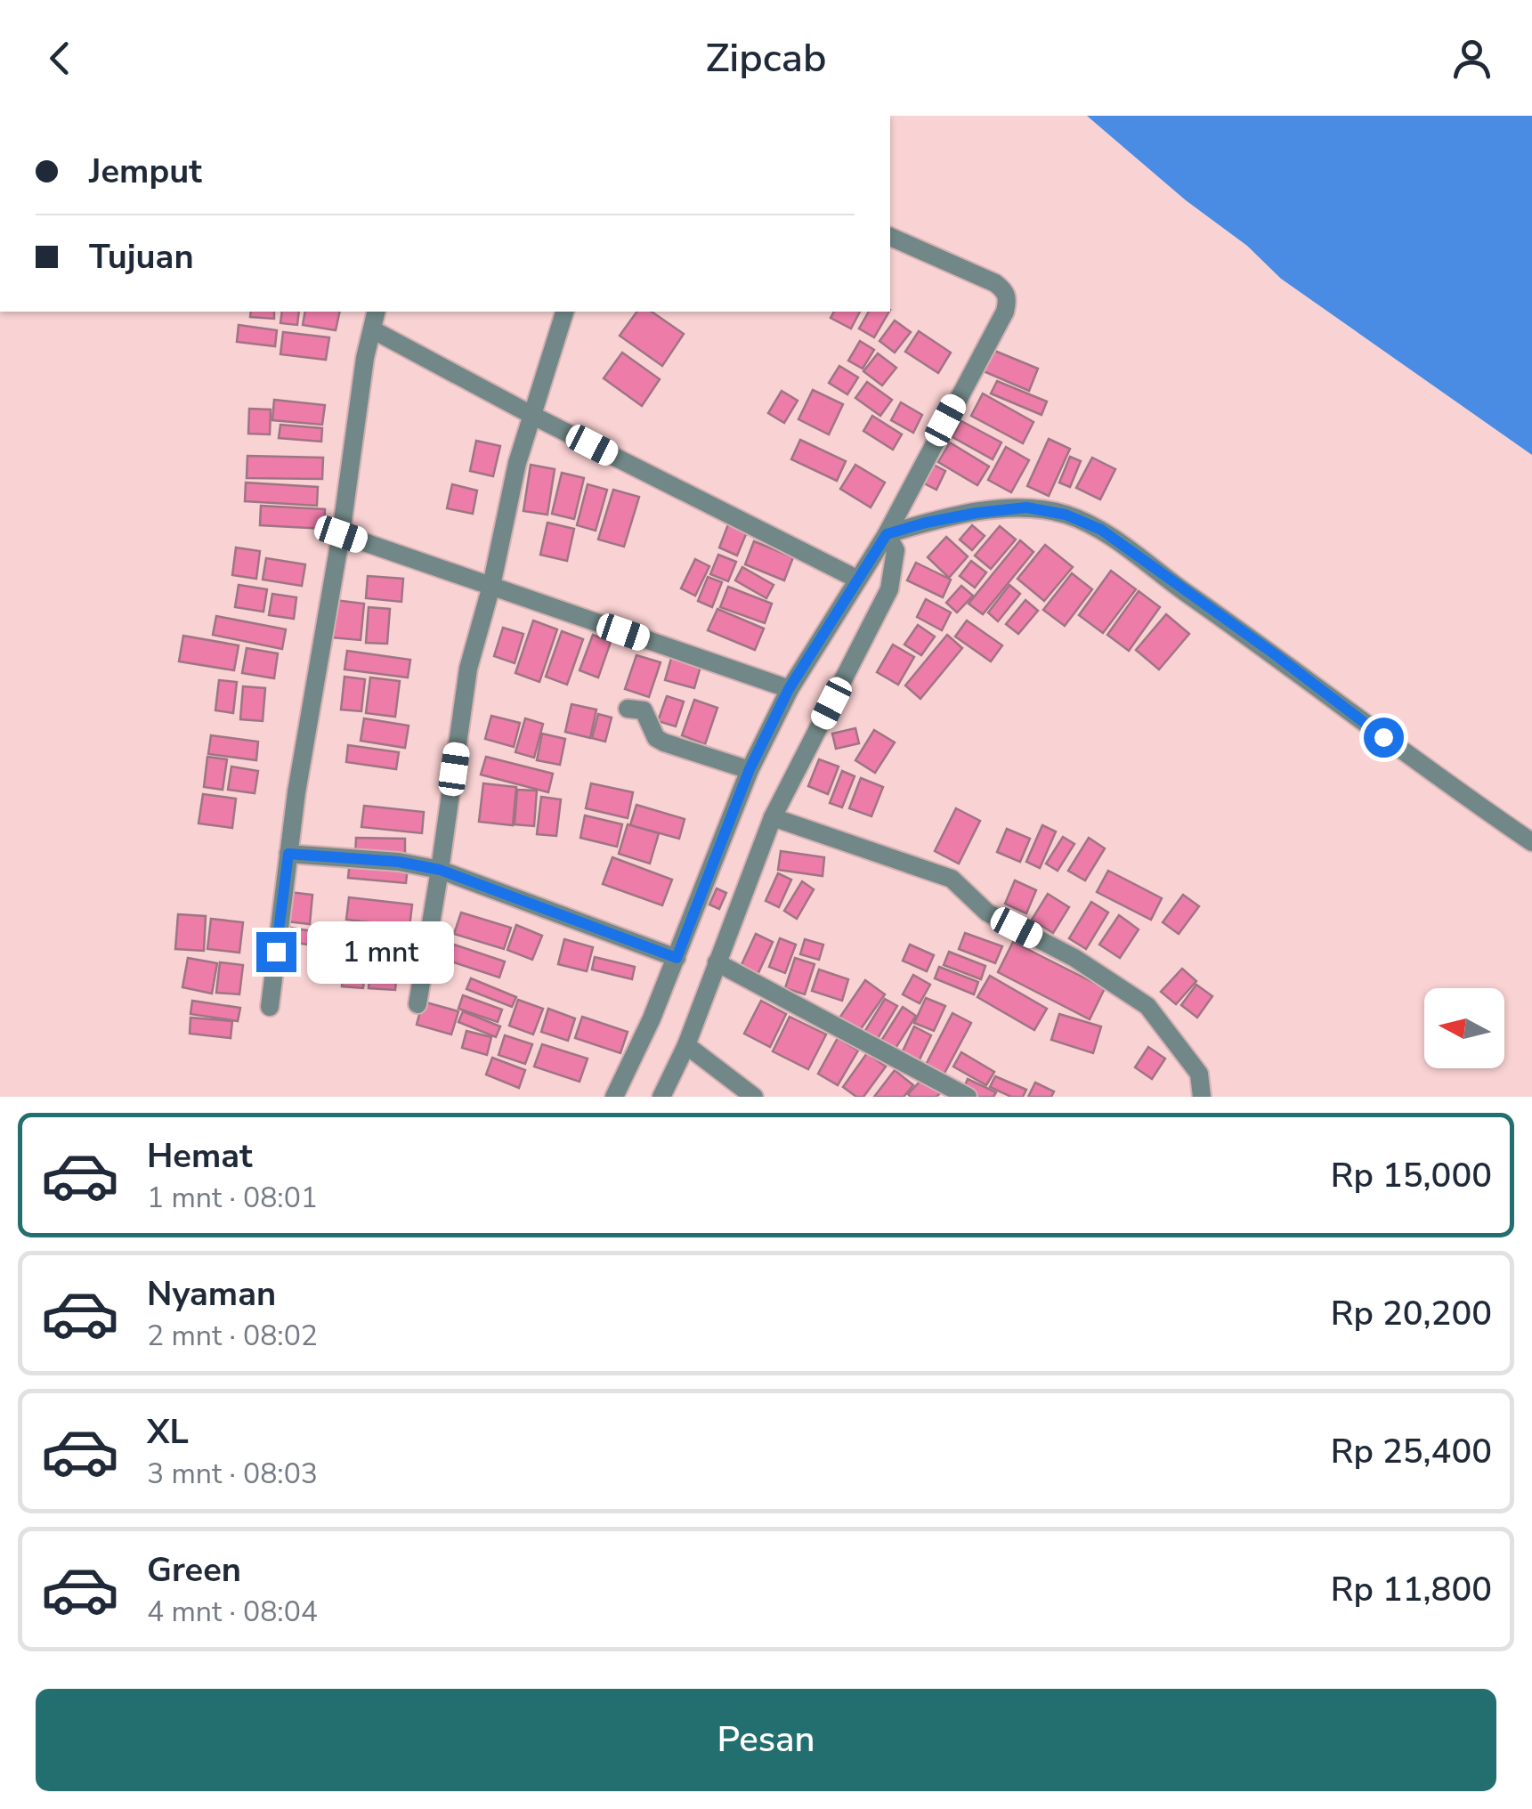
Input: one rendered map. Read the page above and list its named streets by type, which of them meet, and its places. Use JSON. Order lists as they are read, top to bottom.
{
  "north": "left",
  "page": {
    "header": "Zipcab",
    "banner": ["Jemput", "Tujuan"],
    "bubble": "1 mnt",
    "list": [
      {
        "name": "Hemat",
        "note": "1 mnt · 08:01",
        "value": "Rp 15,000"
      },
      {
        "name": "Nyaman",
        "note": "2 mnt · 08:02",
        "value": "Rp 20,200"
      },
      {
        "name": "XL",
        "note": "3 mnt · 08:03",
        "value": "Rp 25,400"
      },
      {
        "name": "Green",
        "note": "4 mnt · 08:04",
        "value": "Rp 11,800"
      }
    ],
    "buttons": "Pesan"
  }
}
